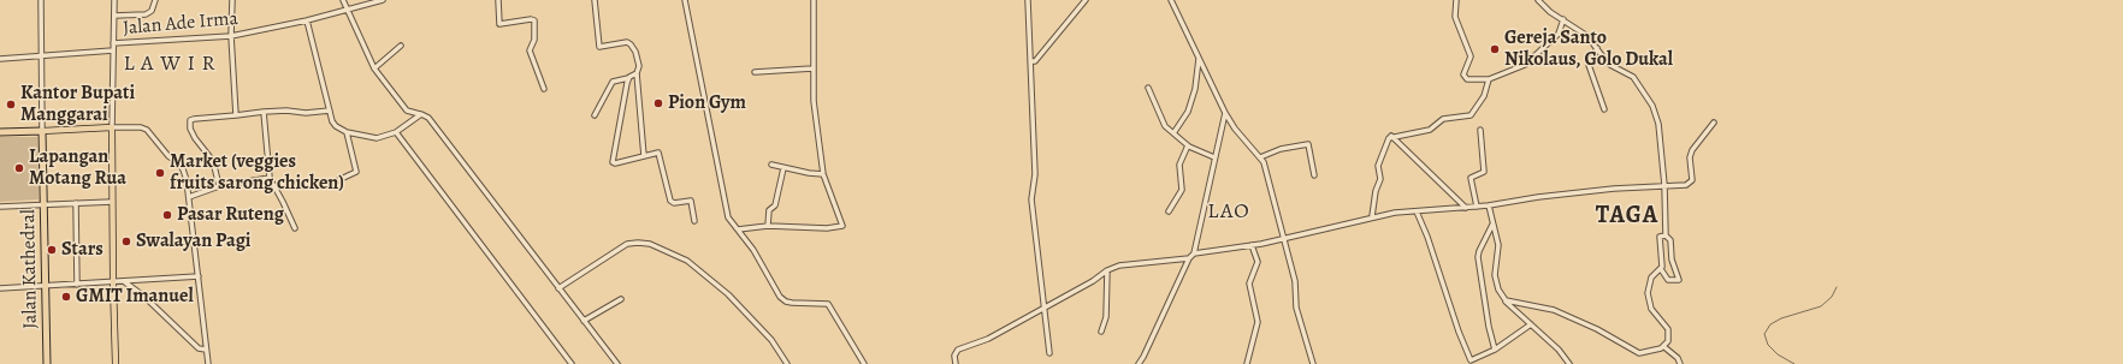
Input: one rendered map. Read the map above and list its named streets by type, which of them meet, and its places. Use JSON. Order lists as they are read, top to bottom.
{
  "streets": {
    "highway": ["Jalan Kathedral"],
    "street": ["Jalan Ade Irma"]
  },
  "districts": ["L A W I R", "LAO", "TAGA"],
  "places": [
    "Gereja Santo Nikolaus, Golo Dukal",
    "Pion Gym",
    "Kantor Bupati Manggarai",
    "Lapangan Motang Rua",
    "Market (veggies fruits sarong chicken)",
    "Pasar Ruteng",
    "Swalayan Pagi",
    "Stars",
    "GMIT Imanuel"
  ]
}
